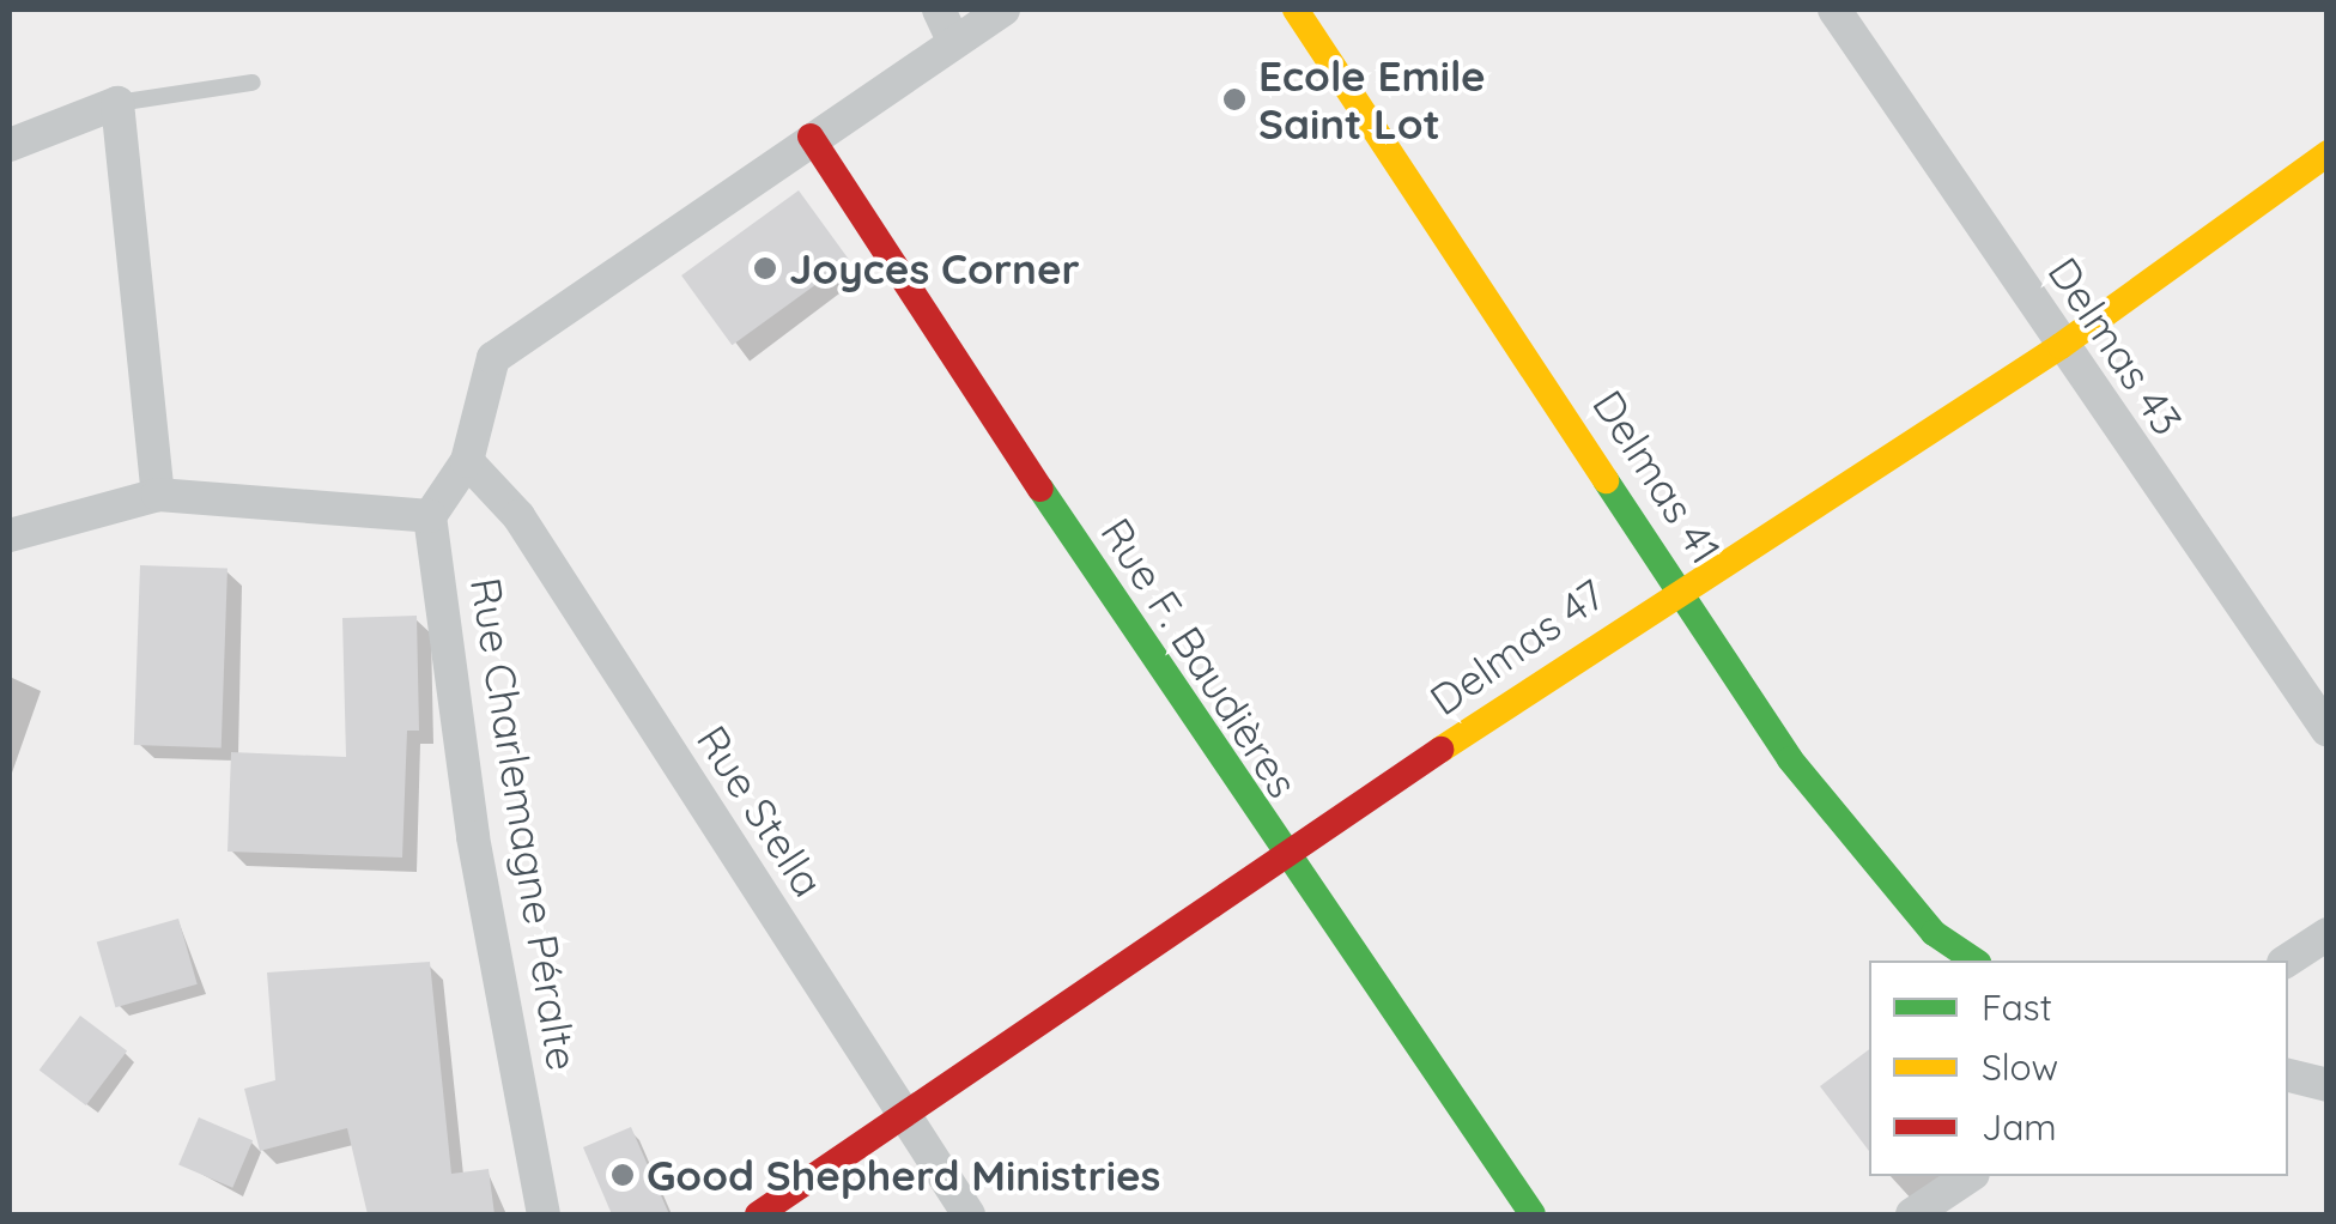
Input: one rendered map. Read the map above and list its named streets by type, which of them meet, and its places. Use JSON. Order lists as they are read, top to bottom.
{
  "streets": {
    "street": [
      "Delmas 43",
      "Delmas 41",
      "Delmas 47",
      "Rue F. Baudières",
      "Rue Stella",
      "Rue Charlemagne Péralte"
    ]
  },
  "crossings": [
    ["Delmas 43", "Delmas 47"],
    ["Delmas 41", "Delmas 47"],
    ["Delmas 47", "Rue F. Baudières"],
    ["Delmas 47", "Rue Stella"]
  ],
  "places": ["Ecole Emile Saint Lot", "Joyces Corner", "Good Shepherd Ministries"],
  "legend": ["Fast", "Slow", "Jam"]
}
